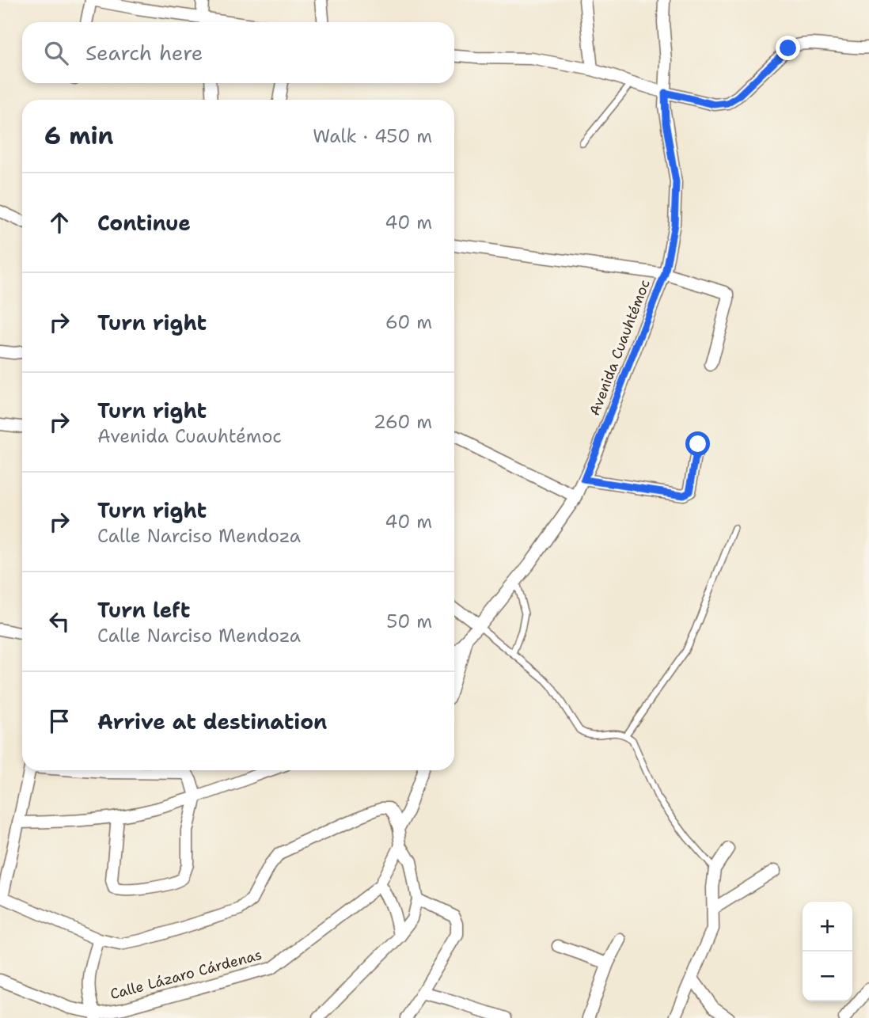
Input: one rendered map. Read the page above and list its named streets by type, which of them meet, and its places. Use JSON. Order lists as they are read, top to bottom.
{
  "streets": {
    "street": ["Avenida Cuauhtémoc", "Calle Lázaro Cárdenas"]
  },
  "page": {
    "search": "Search here",
    "heading": ["6 min", "Walk · 450 m"],
    "list": [
      ["Continue", "40 m"],
      ["Turn right", "60 m"],
      ["Turn right", "Avenida Cuauhtémoc", "260 m"],
      ["Turn right", "Calle Narciso Mendoza", "40 m"],
      ["Turn left", "Calle Narciso Mendoza", "50 m"],
      "Arrive at destination"
    ],
    "map_buttons": ["+", "−"]
  }
}
